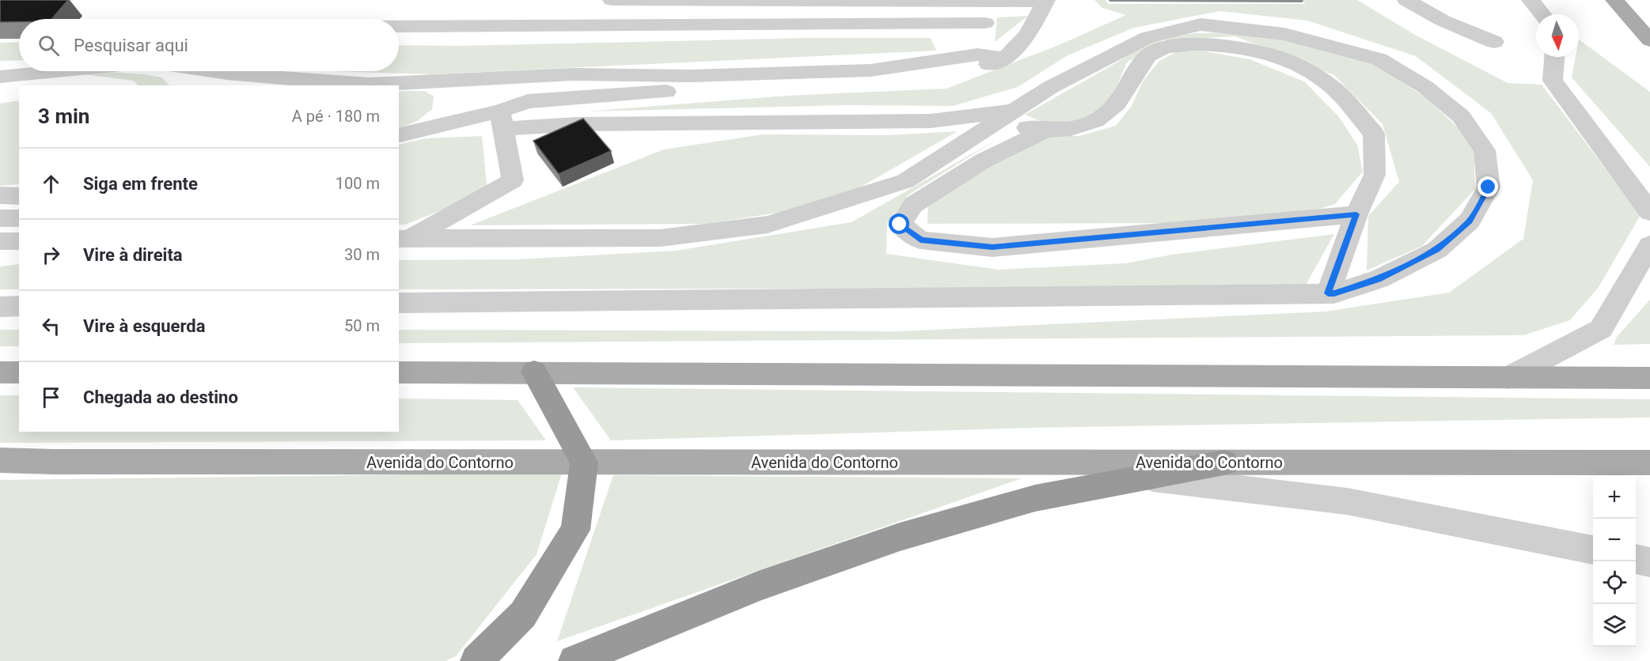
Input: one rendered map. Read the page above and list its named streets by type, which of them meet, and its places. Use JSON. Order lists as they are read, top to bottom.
{
  "streets": {
    "main road": ["Avenida do Contorno"]
  },
  "north": "bottom",
  "page": {
    "search": "Pesquisar aqui",
    "heading": ["3 min", "A pé · 180 m"],
    "list": [
      ["Siga em frente", "100 m"],
      ["Vire à direita", "30 m"],
      ["Vire à esquerda", "50 m"],
      "Chegada ao destino"
    ],
    "map_buttons": ["+", "−"]
  }
}
